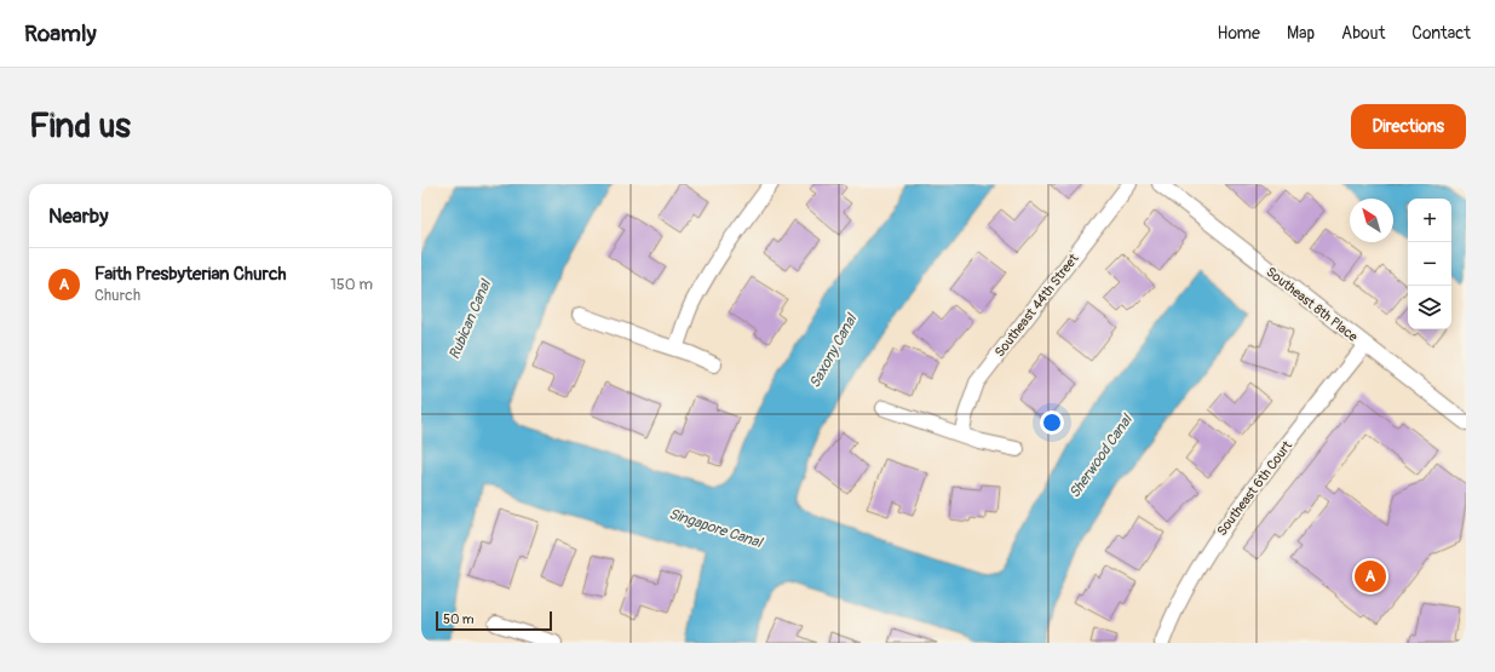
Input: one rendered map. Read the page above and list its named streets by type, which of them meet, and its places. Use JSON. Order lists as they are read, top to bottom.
{
  "streets": {
    "street": ["Southeast 8th Place", "Southeast 44th Street", "Southeast 6th Court"]
  },
  "crossings": [
    ["Southeast 8th Place", "Southeast 6th Court"]
  ],
  "water": [
    "Rubican Canal",
    "Saxony Canal",
    "Sherwood Canal",
    "Singapore Canal"
  ],
  "scale_bar": "50 m",
  "north": "top left",
  "page": {
    "header": "Roamly",
    "nav": [
      "Home",
      "Map",
      "About",
      "Contact"
    ],
    "buttons": "Directions",
    "title": "Find us",
    "heading": "Nearby",
    "map_buttons": ["+", "−"],
    "list": [
      {
        "mark": "A",
        "name": "Faith Presbyterian Church",
        "note": "Church",
        "value": "150 m"
      }
    ],
    "pins": "A",
    "scale": "50 m"
  }
}
